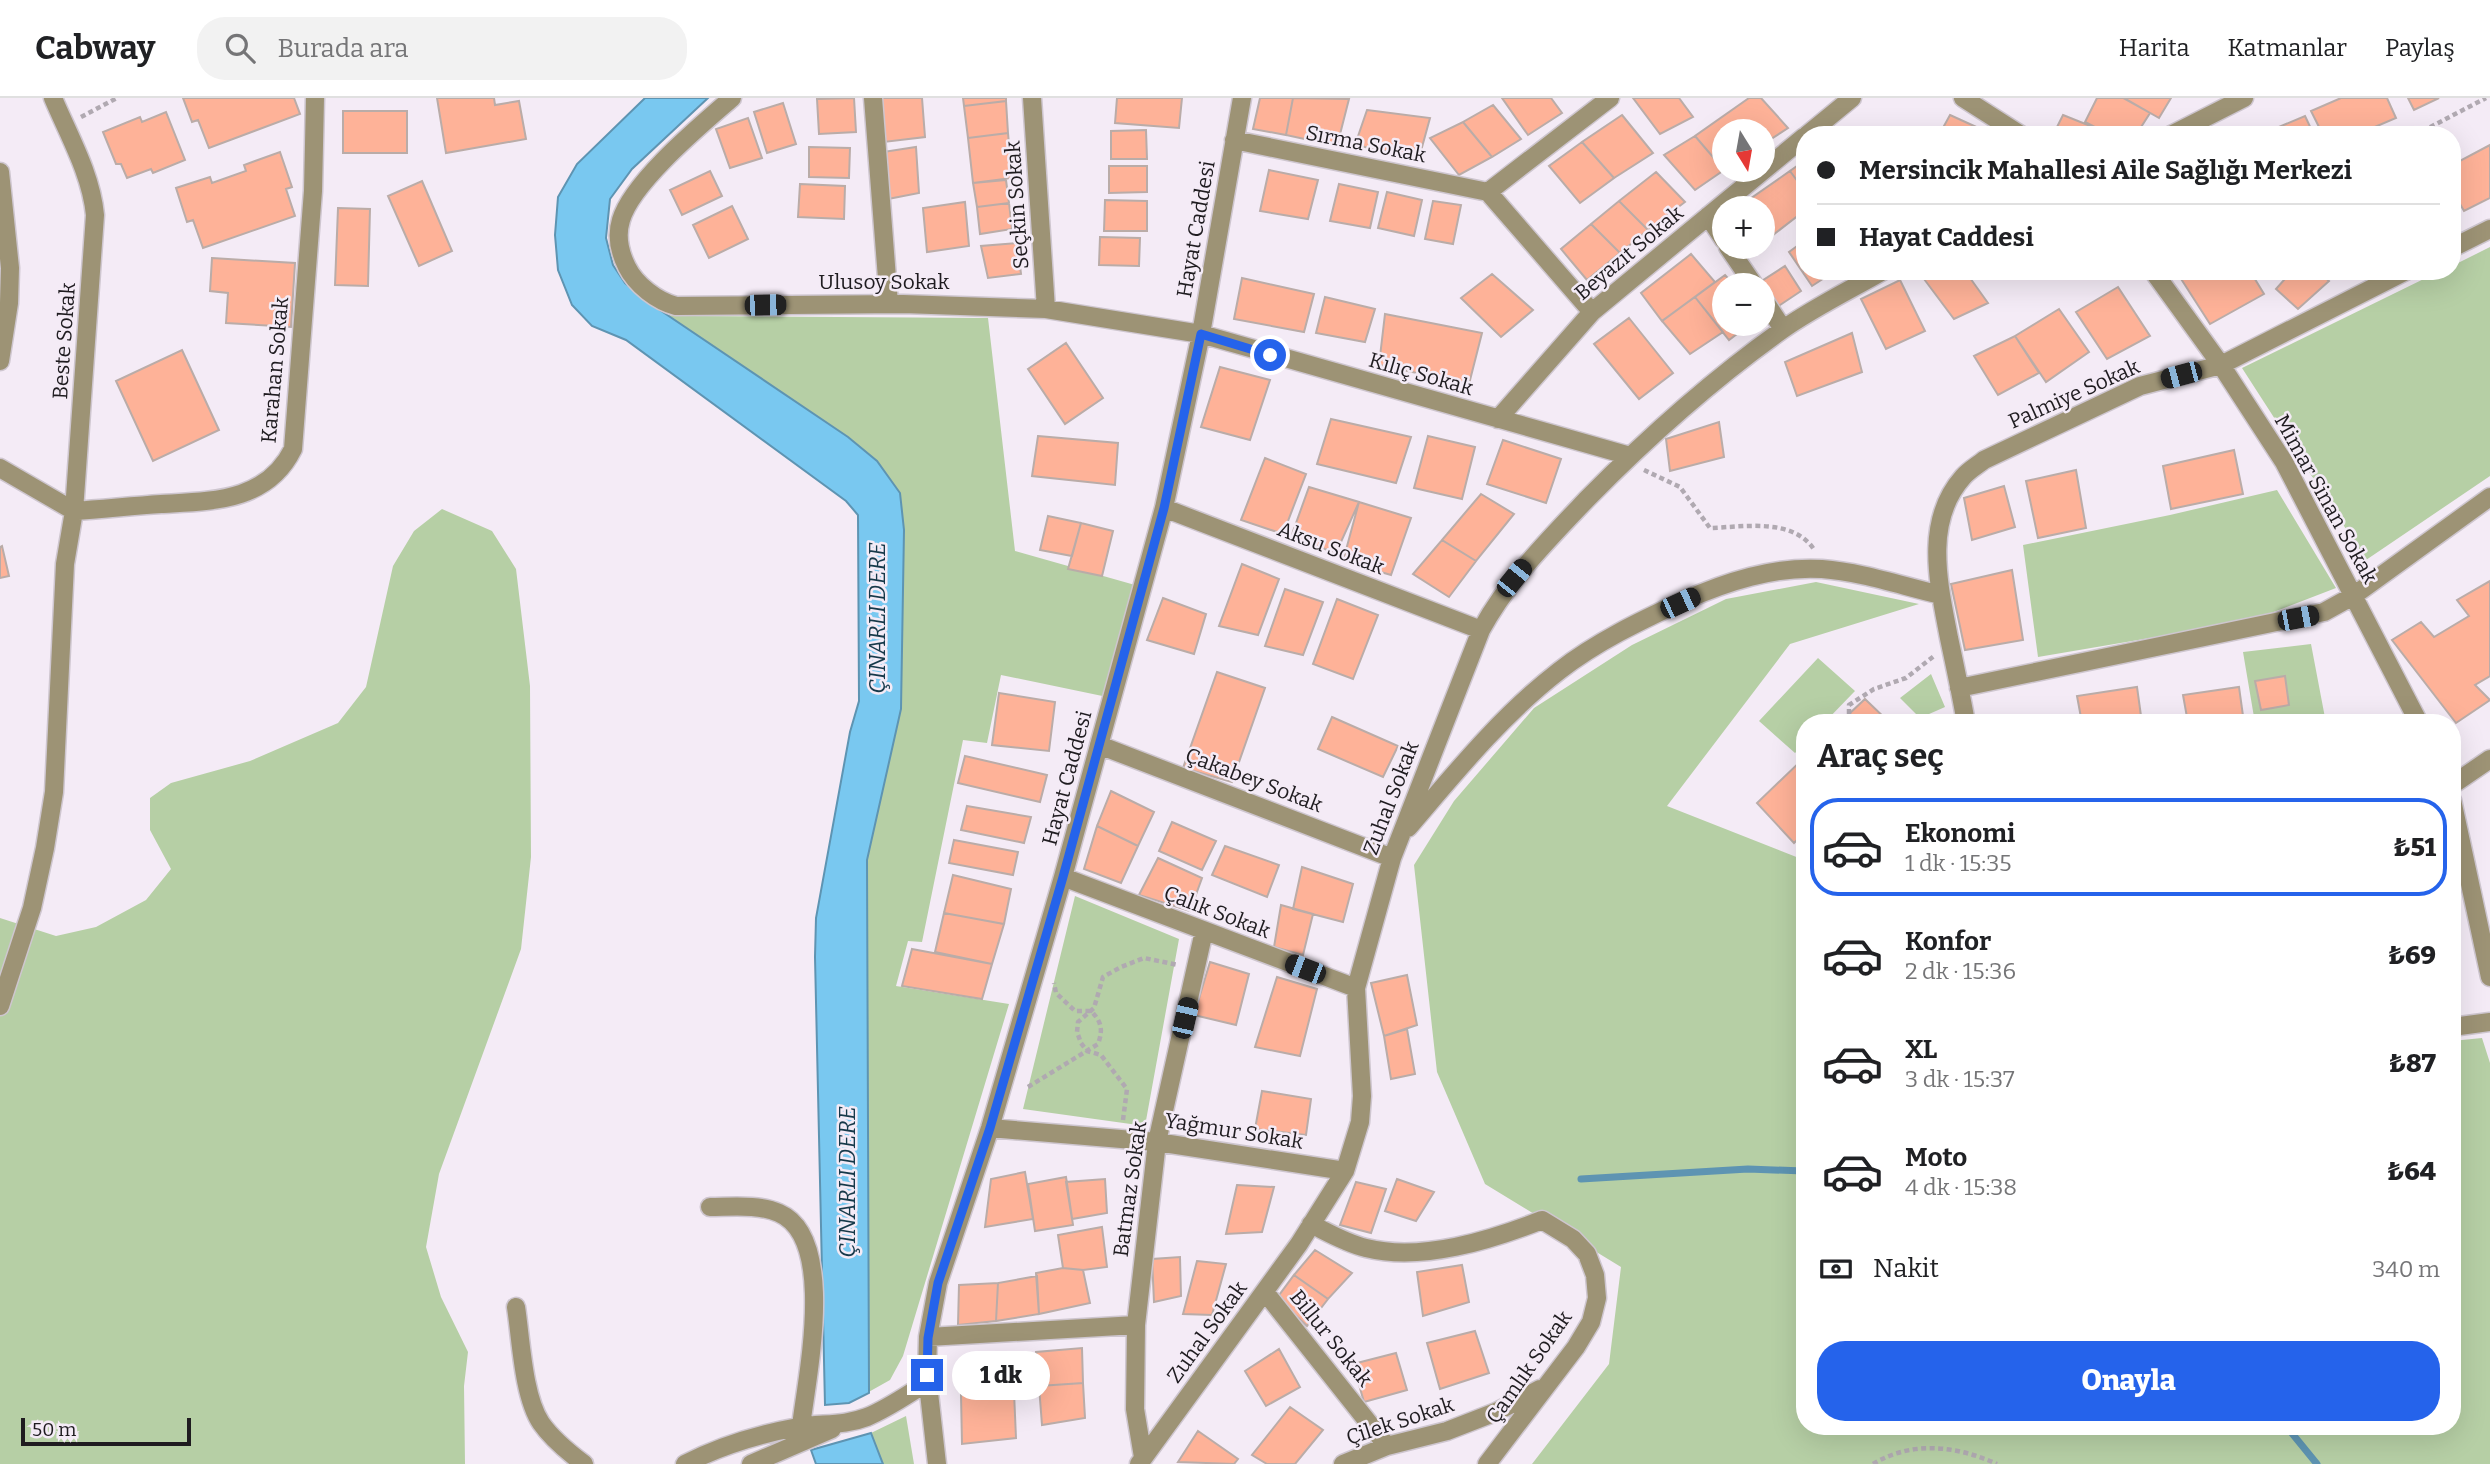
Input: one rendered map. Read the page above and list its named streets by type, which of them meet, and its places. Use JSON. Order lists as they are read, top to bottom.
{
  "streets": {
    "street": [
      "Sırma Sokak",
      "Seçkin Sokak",
      "Hayat Caddesi",
      "Beyazıt Sokak",
      "Ulusoy Sokak",
      "Beste Sokak",
      "Karahan Sokak",
      "Kılıç Sokak",
      "Palmiye Sokak",
      "Mimar Sinan Sokak",
      "Aksu Sokak",
      "Çakabey Sokak",
      "Zuhal Sokak",
      "Çalık Sokak",
      "Yağmur Sokak",
      "Batmaz Sokak",
      "Billur Sokak",
      "Çamlık Sokak",
      "Çilek Sokak"
    ]
  },
  "crossings": [
    ["Sırma Sokak", "Hayat Caddesi"],
    ["Seçkin Sokak", "Ulusoy Sokak"],
    ["Hayat Caddesi", "Ulusoy Sokak"],
    ["Hayat Caddesi", "Kılıç Sokak"],
    ["Hayat Caddesi", "Aksu Sokak"],
    ["Hayat Caddesi", "Çakabey Sokak"],
    ["Hayat Caddesi", "Çalık Sokak"],
    ["Hayat Caddesi", "Yağmur Sokak"],
    ["Beyazıt Sokak", "Kılıç Sokak"],
    ["Ulusoy Sokak", "Kılıç Sokak"],
    ["Beste Sokak", "Karahan Sokak"],
    ["Kılıç Sokak", "Zuhal Sokak"],
    ["Palmiye Sokak", "Mimar Sinan Sokak"],
    ["Aksu Sokak", "Zuhal Sokak"],
    ["Çakabey Sokak", "Zuhal Sokak"],
    ["Zuhal Sokak", "Çalık Sokak"],
    ["Zuhal Sokak", "Yağmur Sokak"],
    ["Zuhal Sokak", "Batmaz Sokak"],
    ["Zuhal Sokak", "Billur Sokak"],
    ["Zuhal Sokak", "Çamlık Sokak"],
    ["Çalık Sokak", "Batmaz Sokak"],
    ["Yağmur Sokak", "Batmaz Sokak"],
    ["Billur Sokak", "Çilek Sokak"],
    ["Çamlık Sokak", "Çilek Sokak"]
  ],
  "water": ["ÇINARLI DERE"],
  "scale_bar": "50 m",
  "north": "bottom",
  "page": {
    "header": "Cabway",
    "search": "Burada ara",
    "nav": ["Harita", "Katmanlar", "Paylaş"],
    "map_buttons": ["+", "−"],
    "banner": ["Mersincik Mahallesi Aile Sağlığı Merkezi", "Hayat Caddesi"],
    "heading": "Araç seç",
    "list": [
      {
        "name": "Ekonomi",
        "note": "1 dk · 15:35",
        "value": "₺51"
      },
      {
        "name": "Konfor",
        "note": "2 dk · 15:36",
        "value": "₺69"
      },
      {
        "name": "XL",
        "note": "3 dk · 15:37",
        "value": "₺87"
      },
      {
        "name": "Moto",
        "note": "4 dk · 15:38",
        "value": "₺64"
      }
    ],
    "pay": ["Nakit", "340 m"],
    "buttons": "Onayla",
    "bubble": "1 dk",
    "scale": "50 m"
  }
}
